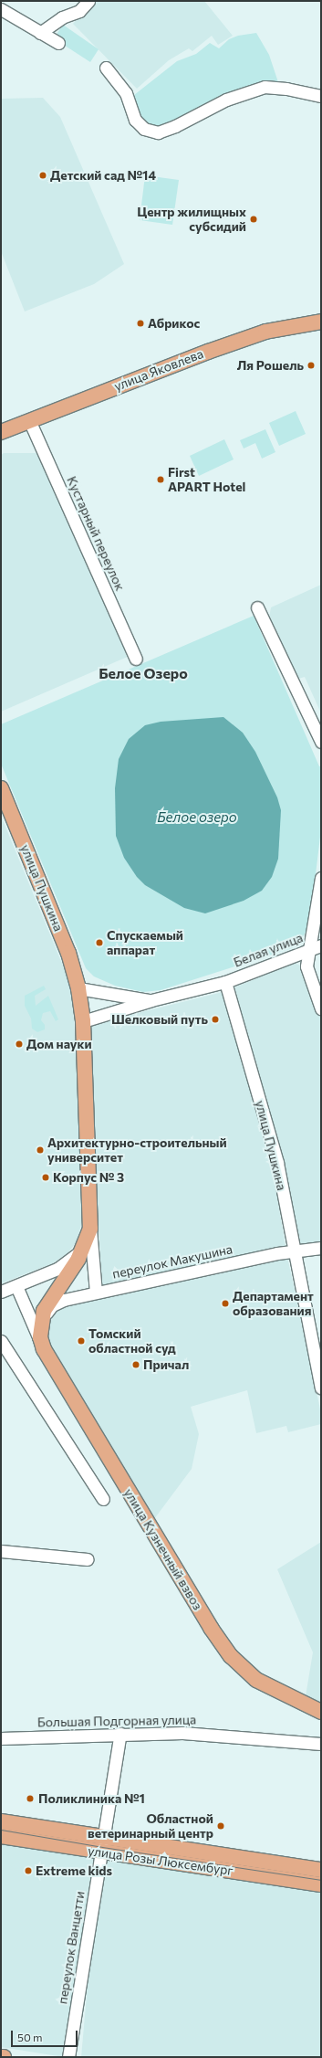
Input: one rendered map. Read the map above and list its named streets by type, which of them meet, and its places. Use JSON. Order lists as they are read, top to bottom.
{
  "streets": {
    "main road": [
      "улица Яковлева",
      "улица Пушкина",
      "улица Кузнечный взвоз",
      "улица Розы Люксембург"
    ],
    "street": [
      "Кустарный переулок",
      "Белая улица",
      "переулок Макушина",
      "Большая Подгорная улица",
      "переулок Ванцетти"
    ]
  },
  "crossings": [
    ["улица Яковлева", "Кустарный переулок"],
    ["улица Пушкина", "Белая улица"],
    ["улица Пушкина", "переулок Макушина"],
    ["Большая Подгорная улица", "переулок Ванцетти"],
    ["улица Розы Люксембург", "переулок Ванцетти"]
  ],
  "districts": ["Белое Озеро"],
  "water": ["Белое озеро"],
  "places": [
    "Детский сад №14",
    "Центр жилищных субсидий",
    "Абрикос",
    "Ля Рошель",
    "First APART Hotel",
    "Спускаемый аппарат",
    "Шелковый путь",
    "Дом науки",
    "Архитектурно-строительный университет",
    "Корпус № 3",
    "Департамент образования",
    "Томский областной суд",
    "Причал",
    "Поликлиника №1",
    "Областной ветеринарный центр",
    "Extreme kids"
  ],
  "scale_bar": "50 m"
}
